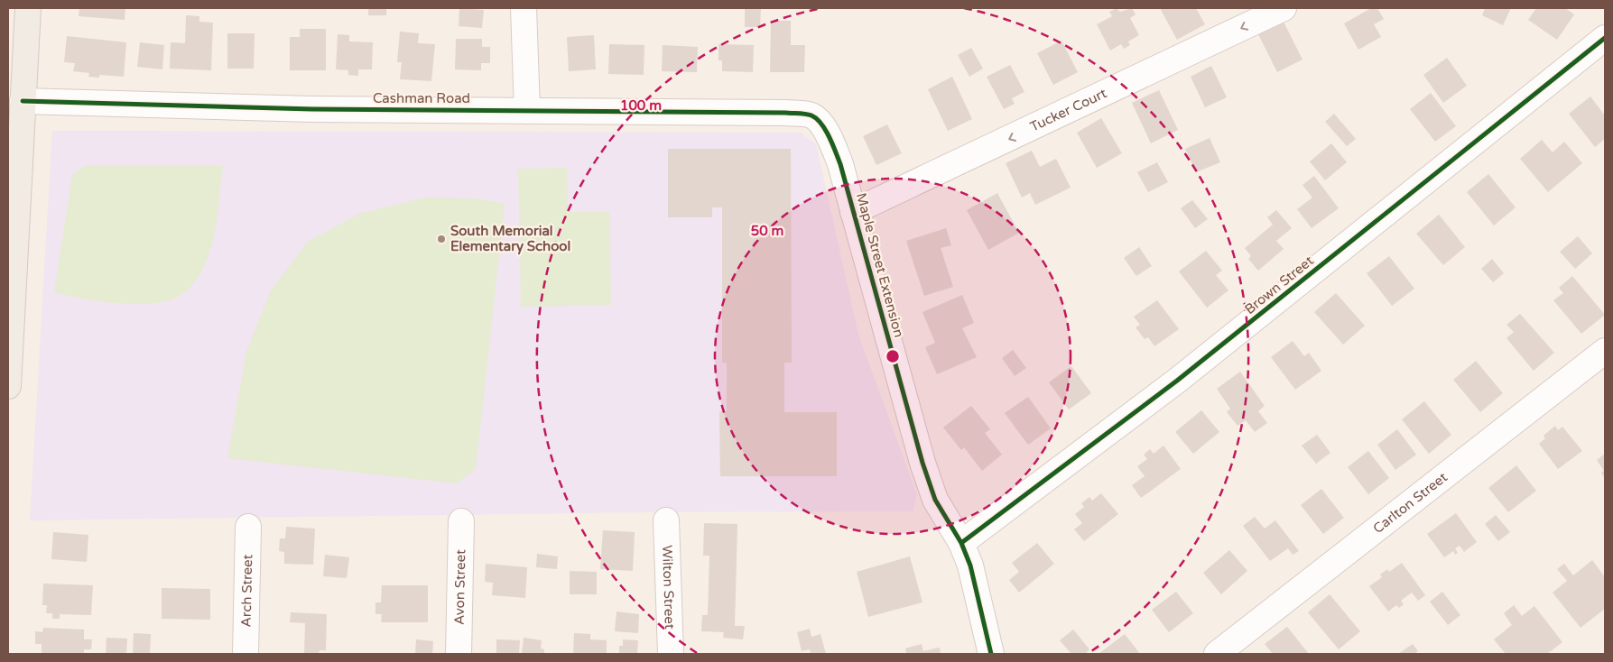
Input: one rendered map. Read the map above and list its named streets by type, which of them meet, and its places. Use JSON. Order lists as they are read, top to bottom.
{
  "streets": {
    "street": [
      "Cashman Road",
      "Tucker Court",
      "Maple Street Extension",
      "Brown Street",
      "Carlton Street",
      "Wilton Street",
      "Avon Street",
      "Arch Street"
    ]
  },
  "crossings": [
    ["Cashman Road", "Maple Street Extension"],
    ["Tucker Court", "Maple Street Extension"],
    ["Maple Street Extension", "Brown Street"]
  ],
  "one_way": ["Tucker Court"],
  "places": ["South Memorial Elementary School"],
  "rings": ["100 m", "50 m"]
}
